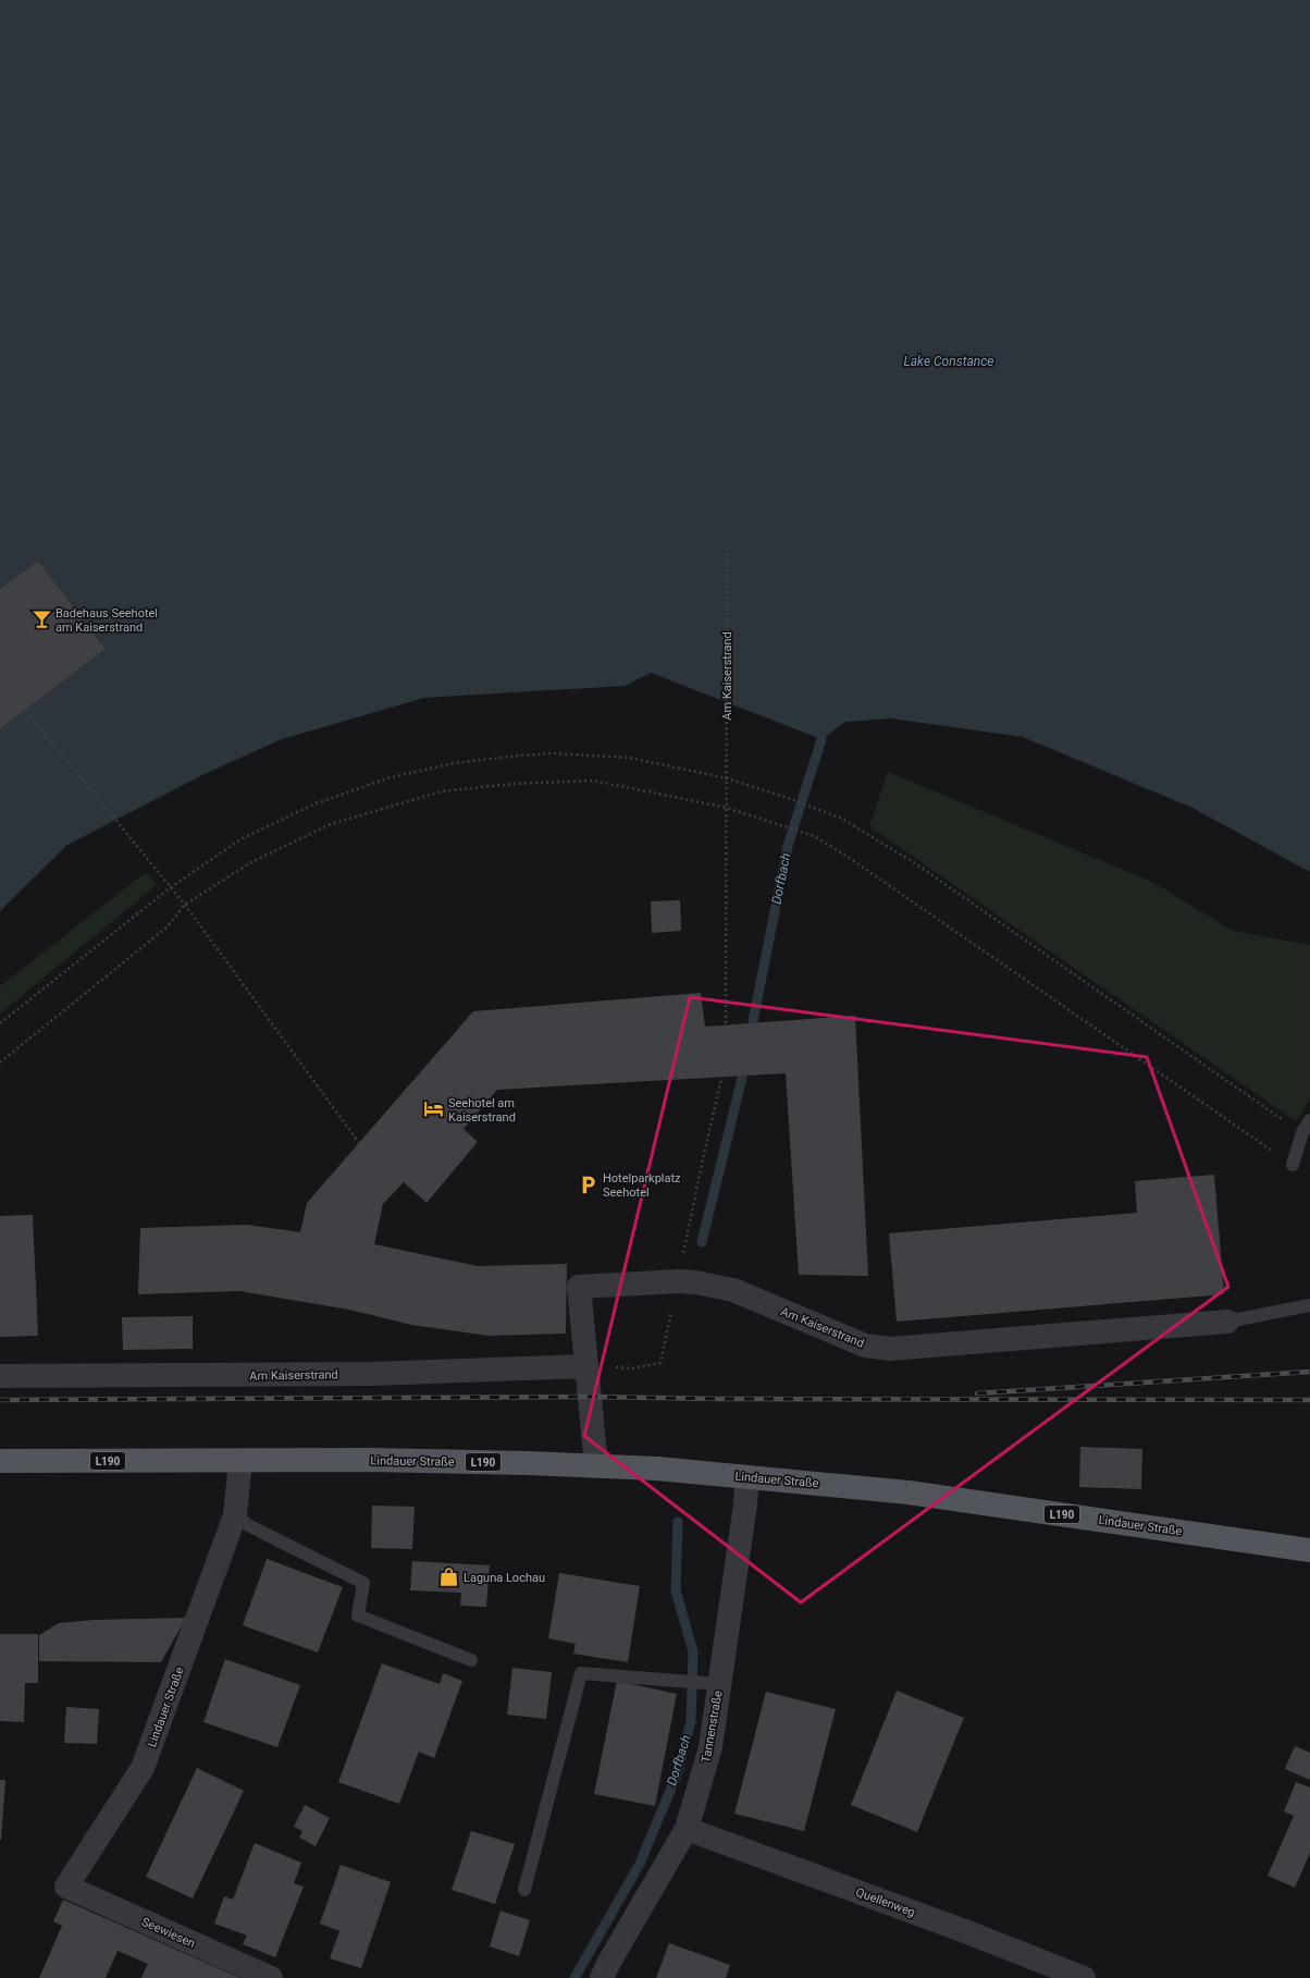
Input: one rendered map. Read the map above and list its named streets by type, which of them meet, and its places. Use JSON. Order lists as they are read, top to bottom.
{
  "streets": {
    "main road": ["L190", "Lindauer Straße"],
    "street": [
      "Am Kaiserstrand",
      "Tannenstraße",
      "Quellenweg",
      "Seewiesen"
    ]
  },
  "crossings": [
    ["Am Kaiserstrand", "Lindauer Straße"],
    ["Lindauer Straße", "Tannenstraße"],
    ["Lindauer Straße", "Seewiesen"],
    ["Tannenstraße", "Quellenweg"]
  ],
  "water": ["Lake Constance", "Dorfbach"],
  "places": {
    "bar": ["Badehaus Seehotel am Kaiserstrand"],
    "hotel": ["Seehotel am Kaiserstrand"],
    "parking": ["Hotelparkplatz Seehotel"],
    "shop": ["Laguna Lochau"]
  }
}
